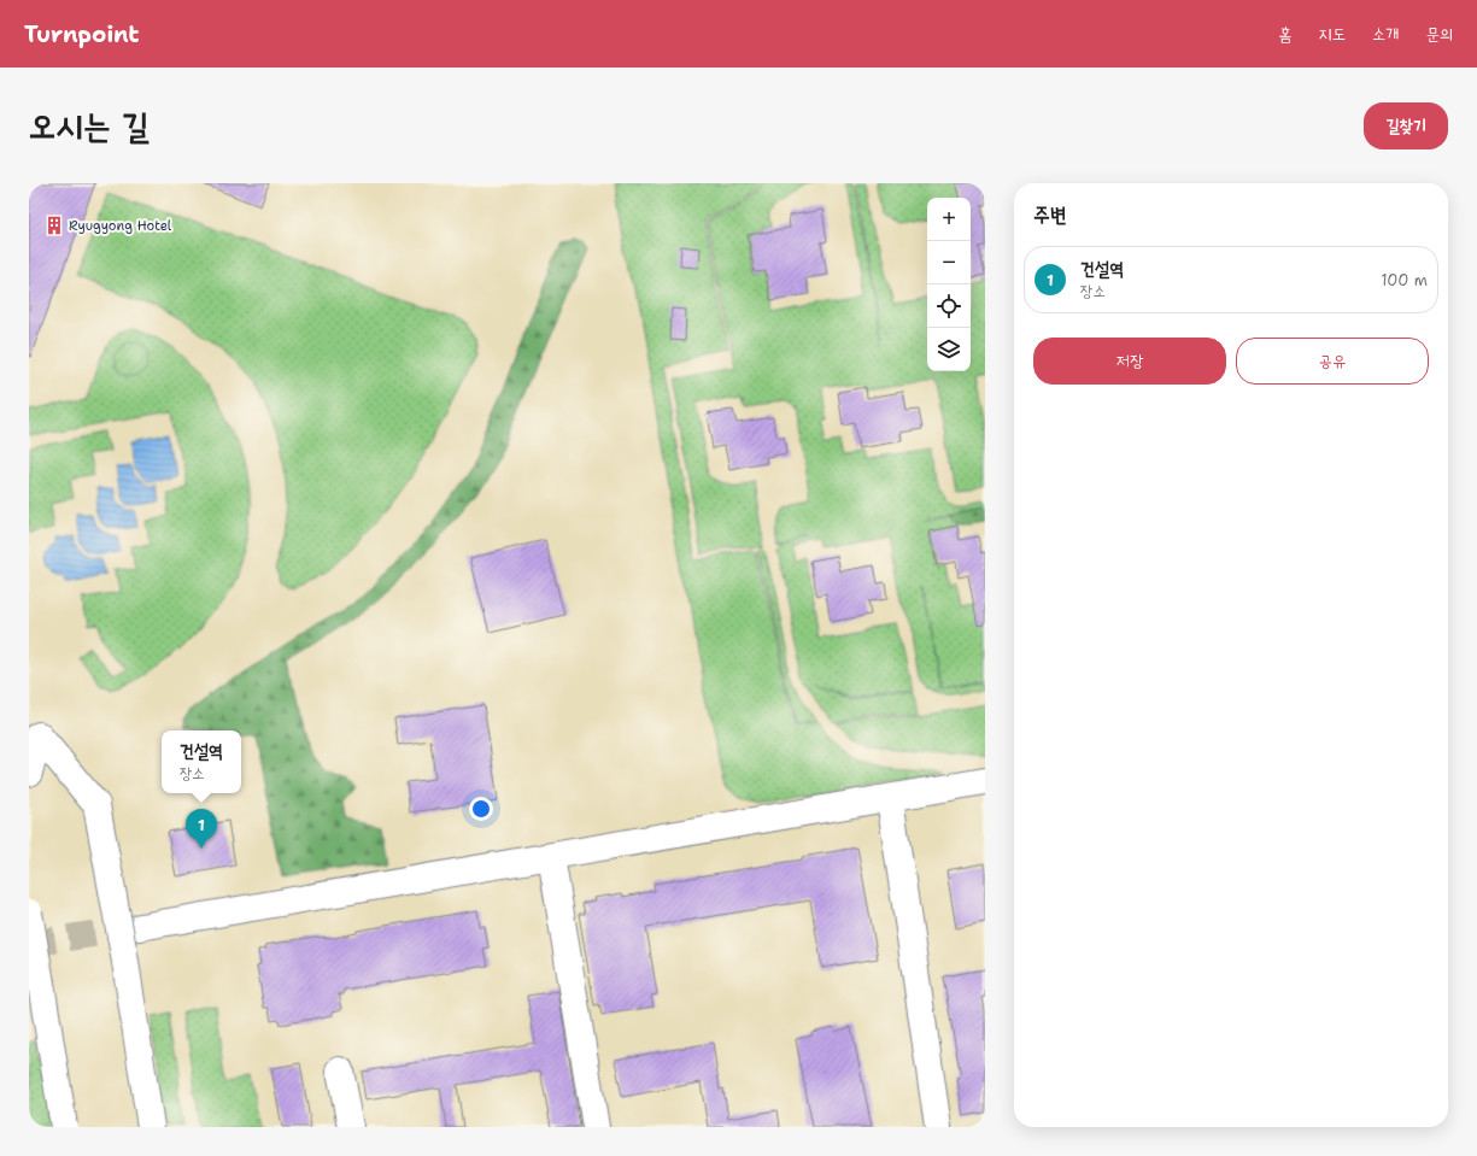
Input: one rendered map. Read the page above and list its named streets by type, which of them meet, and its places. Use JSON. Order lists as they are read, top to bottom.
{
  "places": {
    "building": ["Ryugyong Hotel"]
  },
  "page": {
    "header": "Turnpoint",
    "nav": [
      "홈",
      "지도",
      "소개",
      "문의"
    ],
    "title": "오시는 길",
    "buttons": [
      "길찾기",
      ["저장", "공유"]
    ],
    "heading": "주변",
    "map_buttons": ["+", "−"],
    "list": [
      {
        "mark": "1",
        "name": "건설역",
        "note": "장소",
        "value": "100 m"
      }
    ],
    "popup": ["건설역", "장소"],
    "pins": "1"
  }
}
